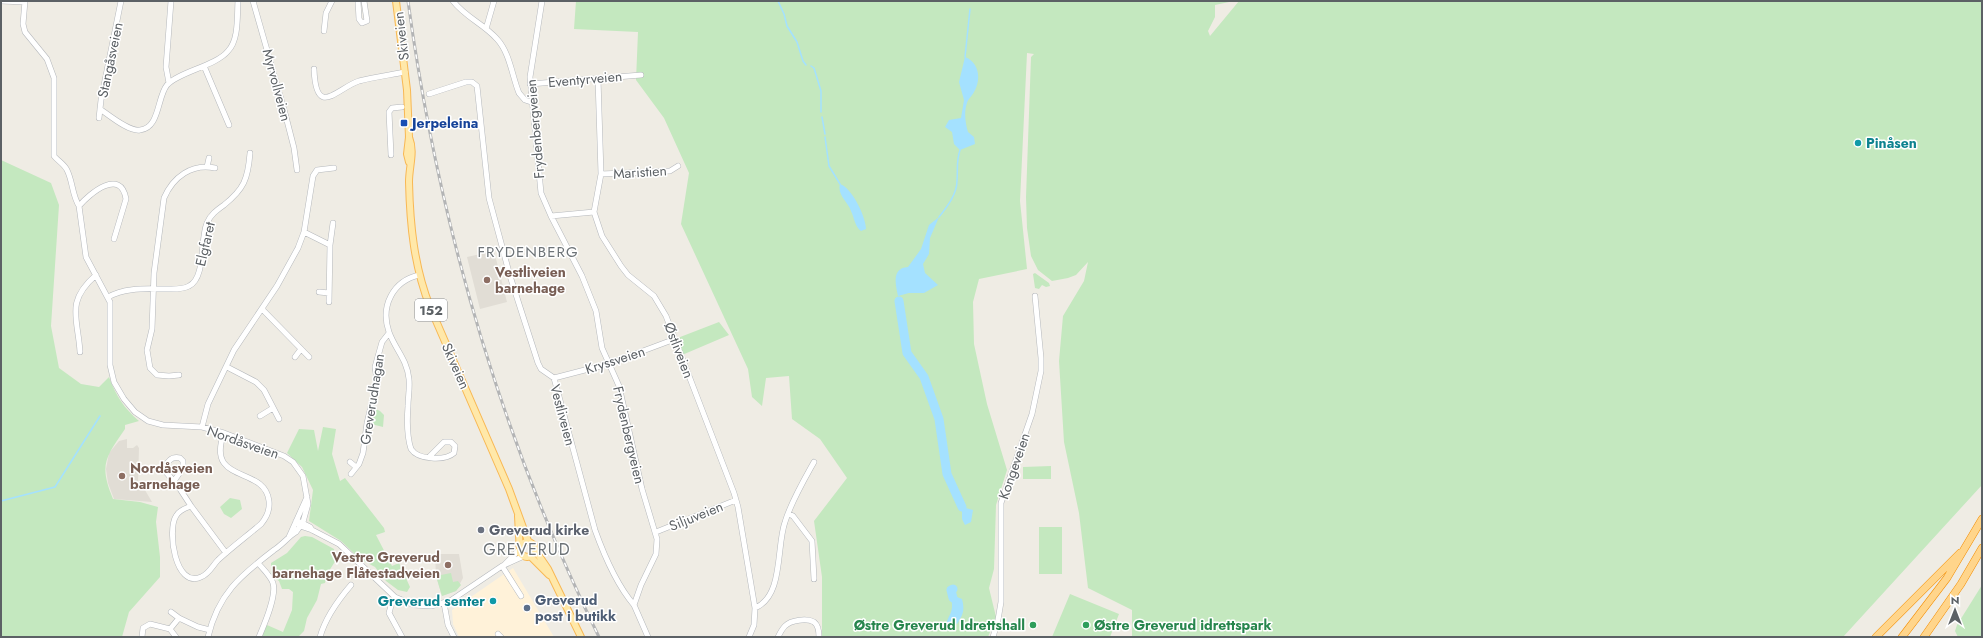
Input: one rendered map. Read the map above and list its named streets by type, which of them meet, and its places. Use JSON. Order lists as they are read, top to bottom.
{
  "streets": {
    "main road": ["Skiveien", "152"],
    "street": [
      "Stangåsveien",
      "Eventyrveien",
      "Myrvollveien",
      "Frydenbergveien",
      "Maristien",
      "Elgfaret",
      "Østliveien",
      "Kryssveien",
      "Greverudhagan",
      "Vestliveien",
      "Nordåsveien",
      "Kongeveien",
      "Siljuveien"
    ]
  },
  "crossings": [
    ["Skiveien", "152"],
    ["Skiveien", "Greverudhagan"],
    ["Eventyrveien", "Frydenbergveien"],
    ["Eventyrveien", "Østliveien"],
    ["Frydenbergveien", "Kryssveien"],
    ["Frydenbergveien", "Vestliveien"],
    ["Frydenbergveien", "Siljuveien"],
    ["Maristien", "Østliveien"],
    ["Elgfaret", "Nordåsveien"],
    ["Østliveien", "Kryssveien"],
    ["Østliveien", "Siljuveien"],
    ["Kryssveien", "Vestliveien"]
  ],
  "districts": ["FRYDENBERG", "GREVERUD"],
  "places": {
    "transit": ["Jerpeleina"],
    "other": [
      "Pinåsen",
      "Vestliveien barnehage",
      "Nordåsveien barnehage",
      "Greverud kirke",
      "Vestre Greverud barnehage Flåtestadveien",
      "Greverud senter",
      "Greverud post i butikk",
      "Østre Greverud Idrettshall",
      "Østre Greverud idrettspark"
    ]
  },
  "north": "top"
}
